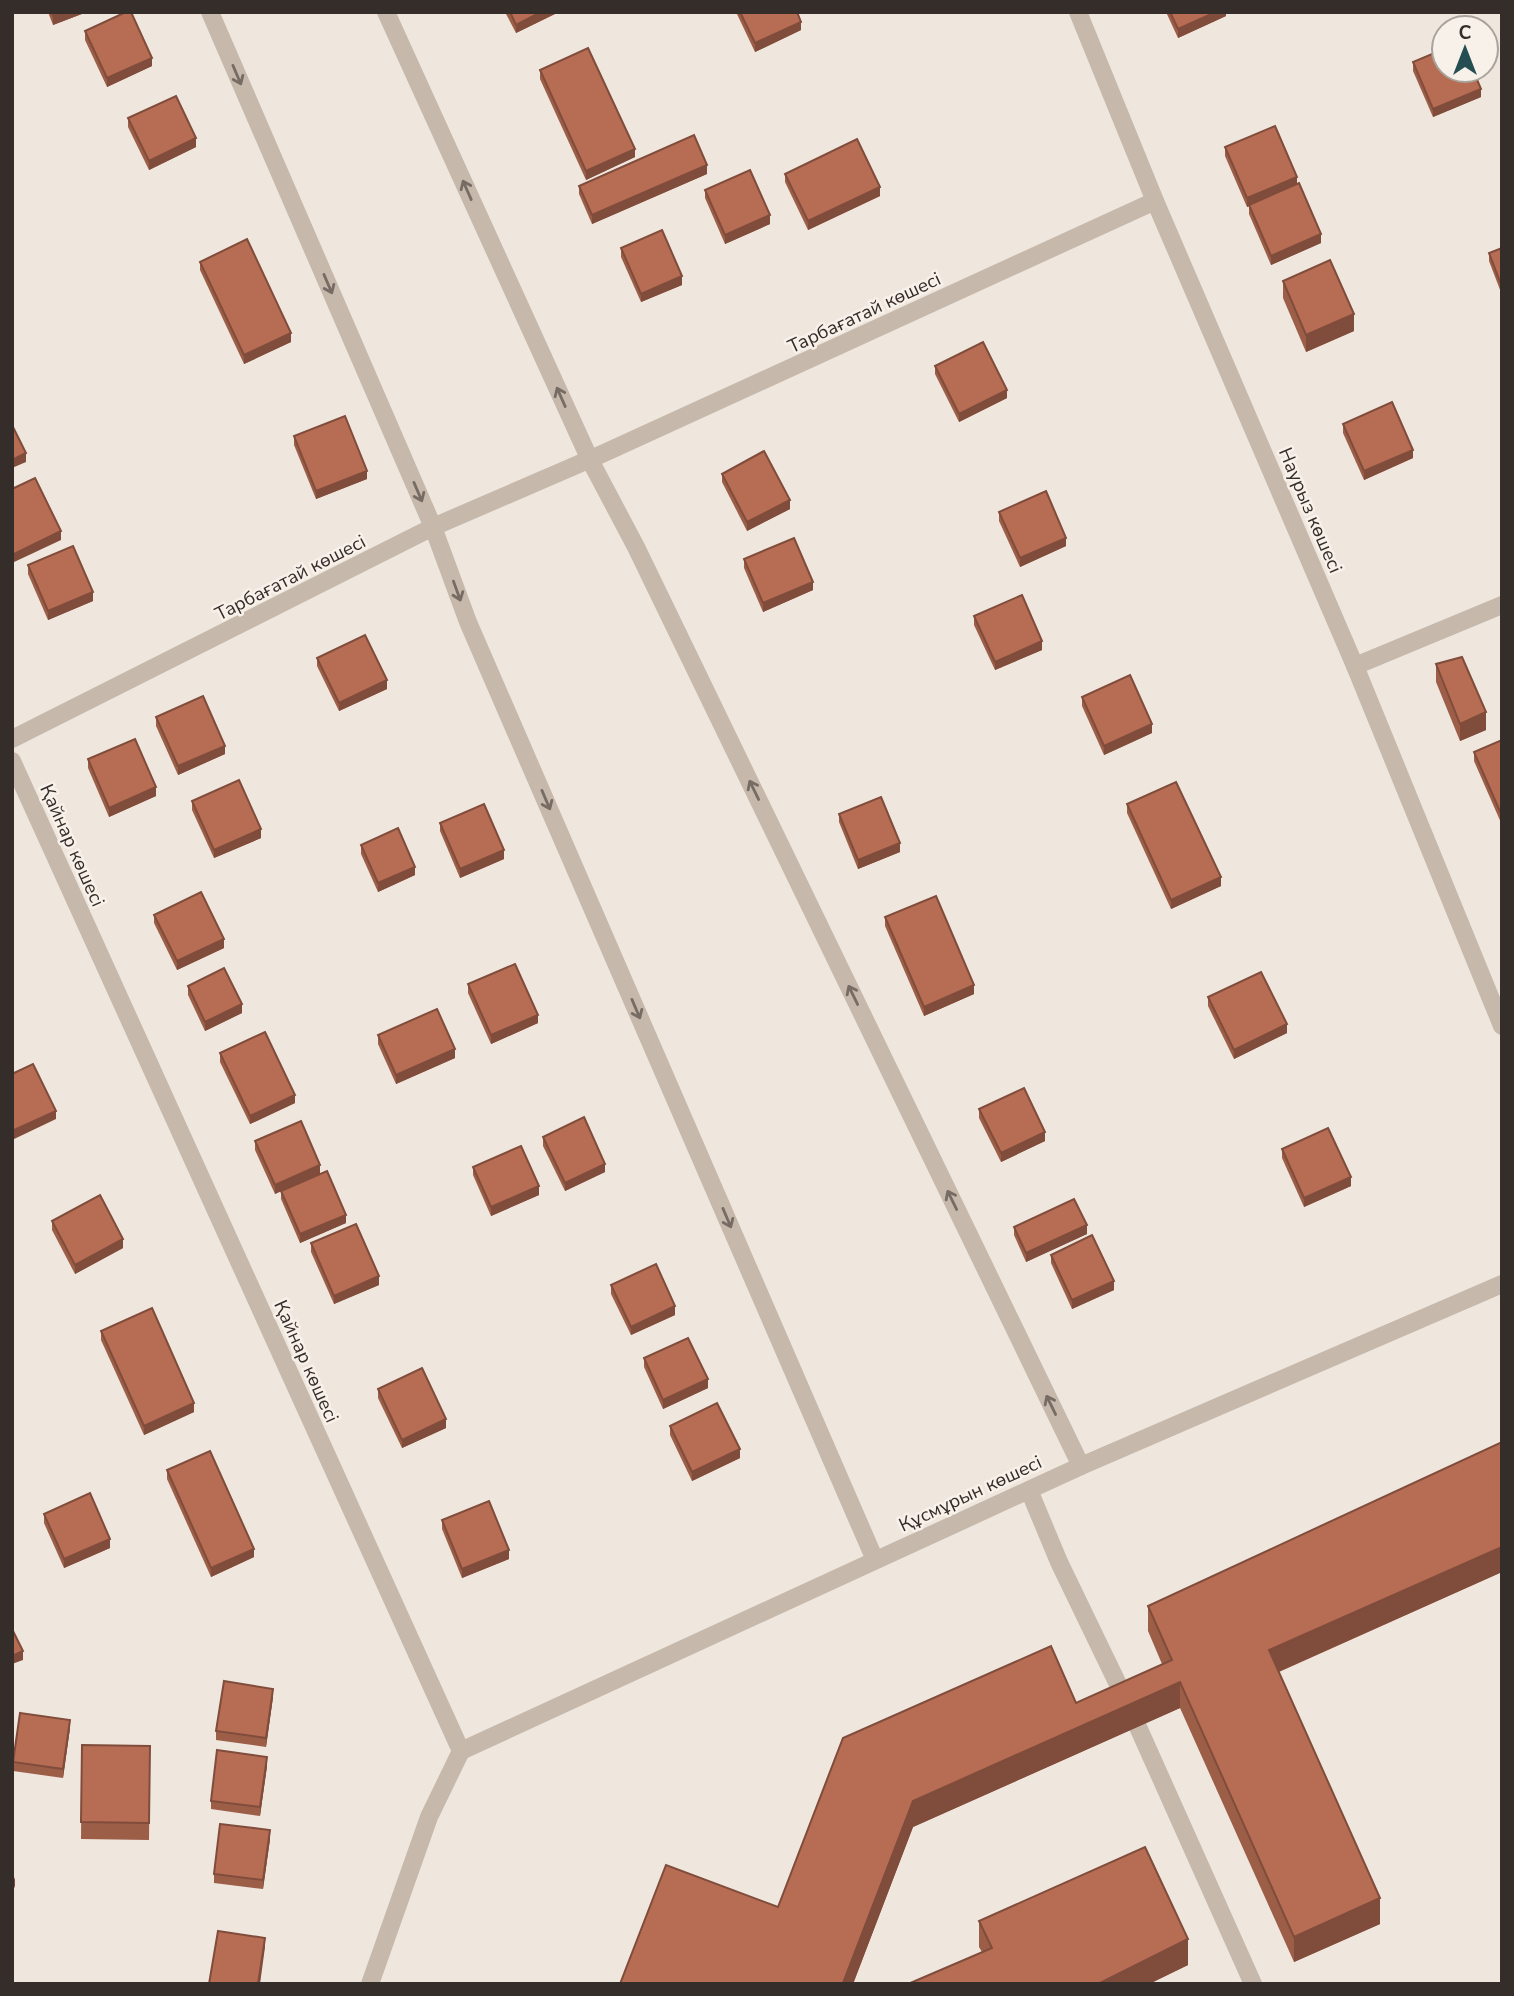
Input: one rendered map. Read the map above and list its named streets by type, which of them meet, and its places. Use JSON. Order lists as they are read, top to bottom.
{
  "streets": {
    "street": [
      "Тарбағатай көшесі",
      "Наурыз көшесі",
      "Қайнар көшесі",
      "Құсмұрын көшесі"
    ]
  },
  "crossings": [
    ["Тарбағатай көшесі", "Наурыз көшесі"],
    ["Қайнар көшесі", "Құсмұрын көшесі"]
  ],
  "north": "top"
}
